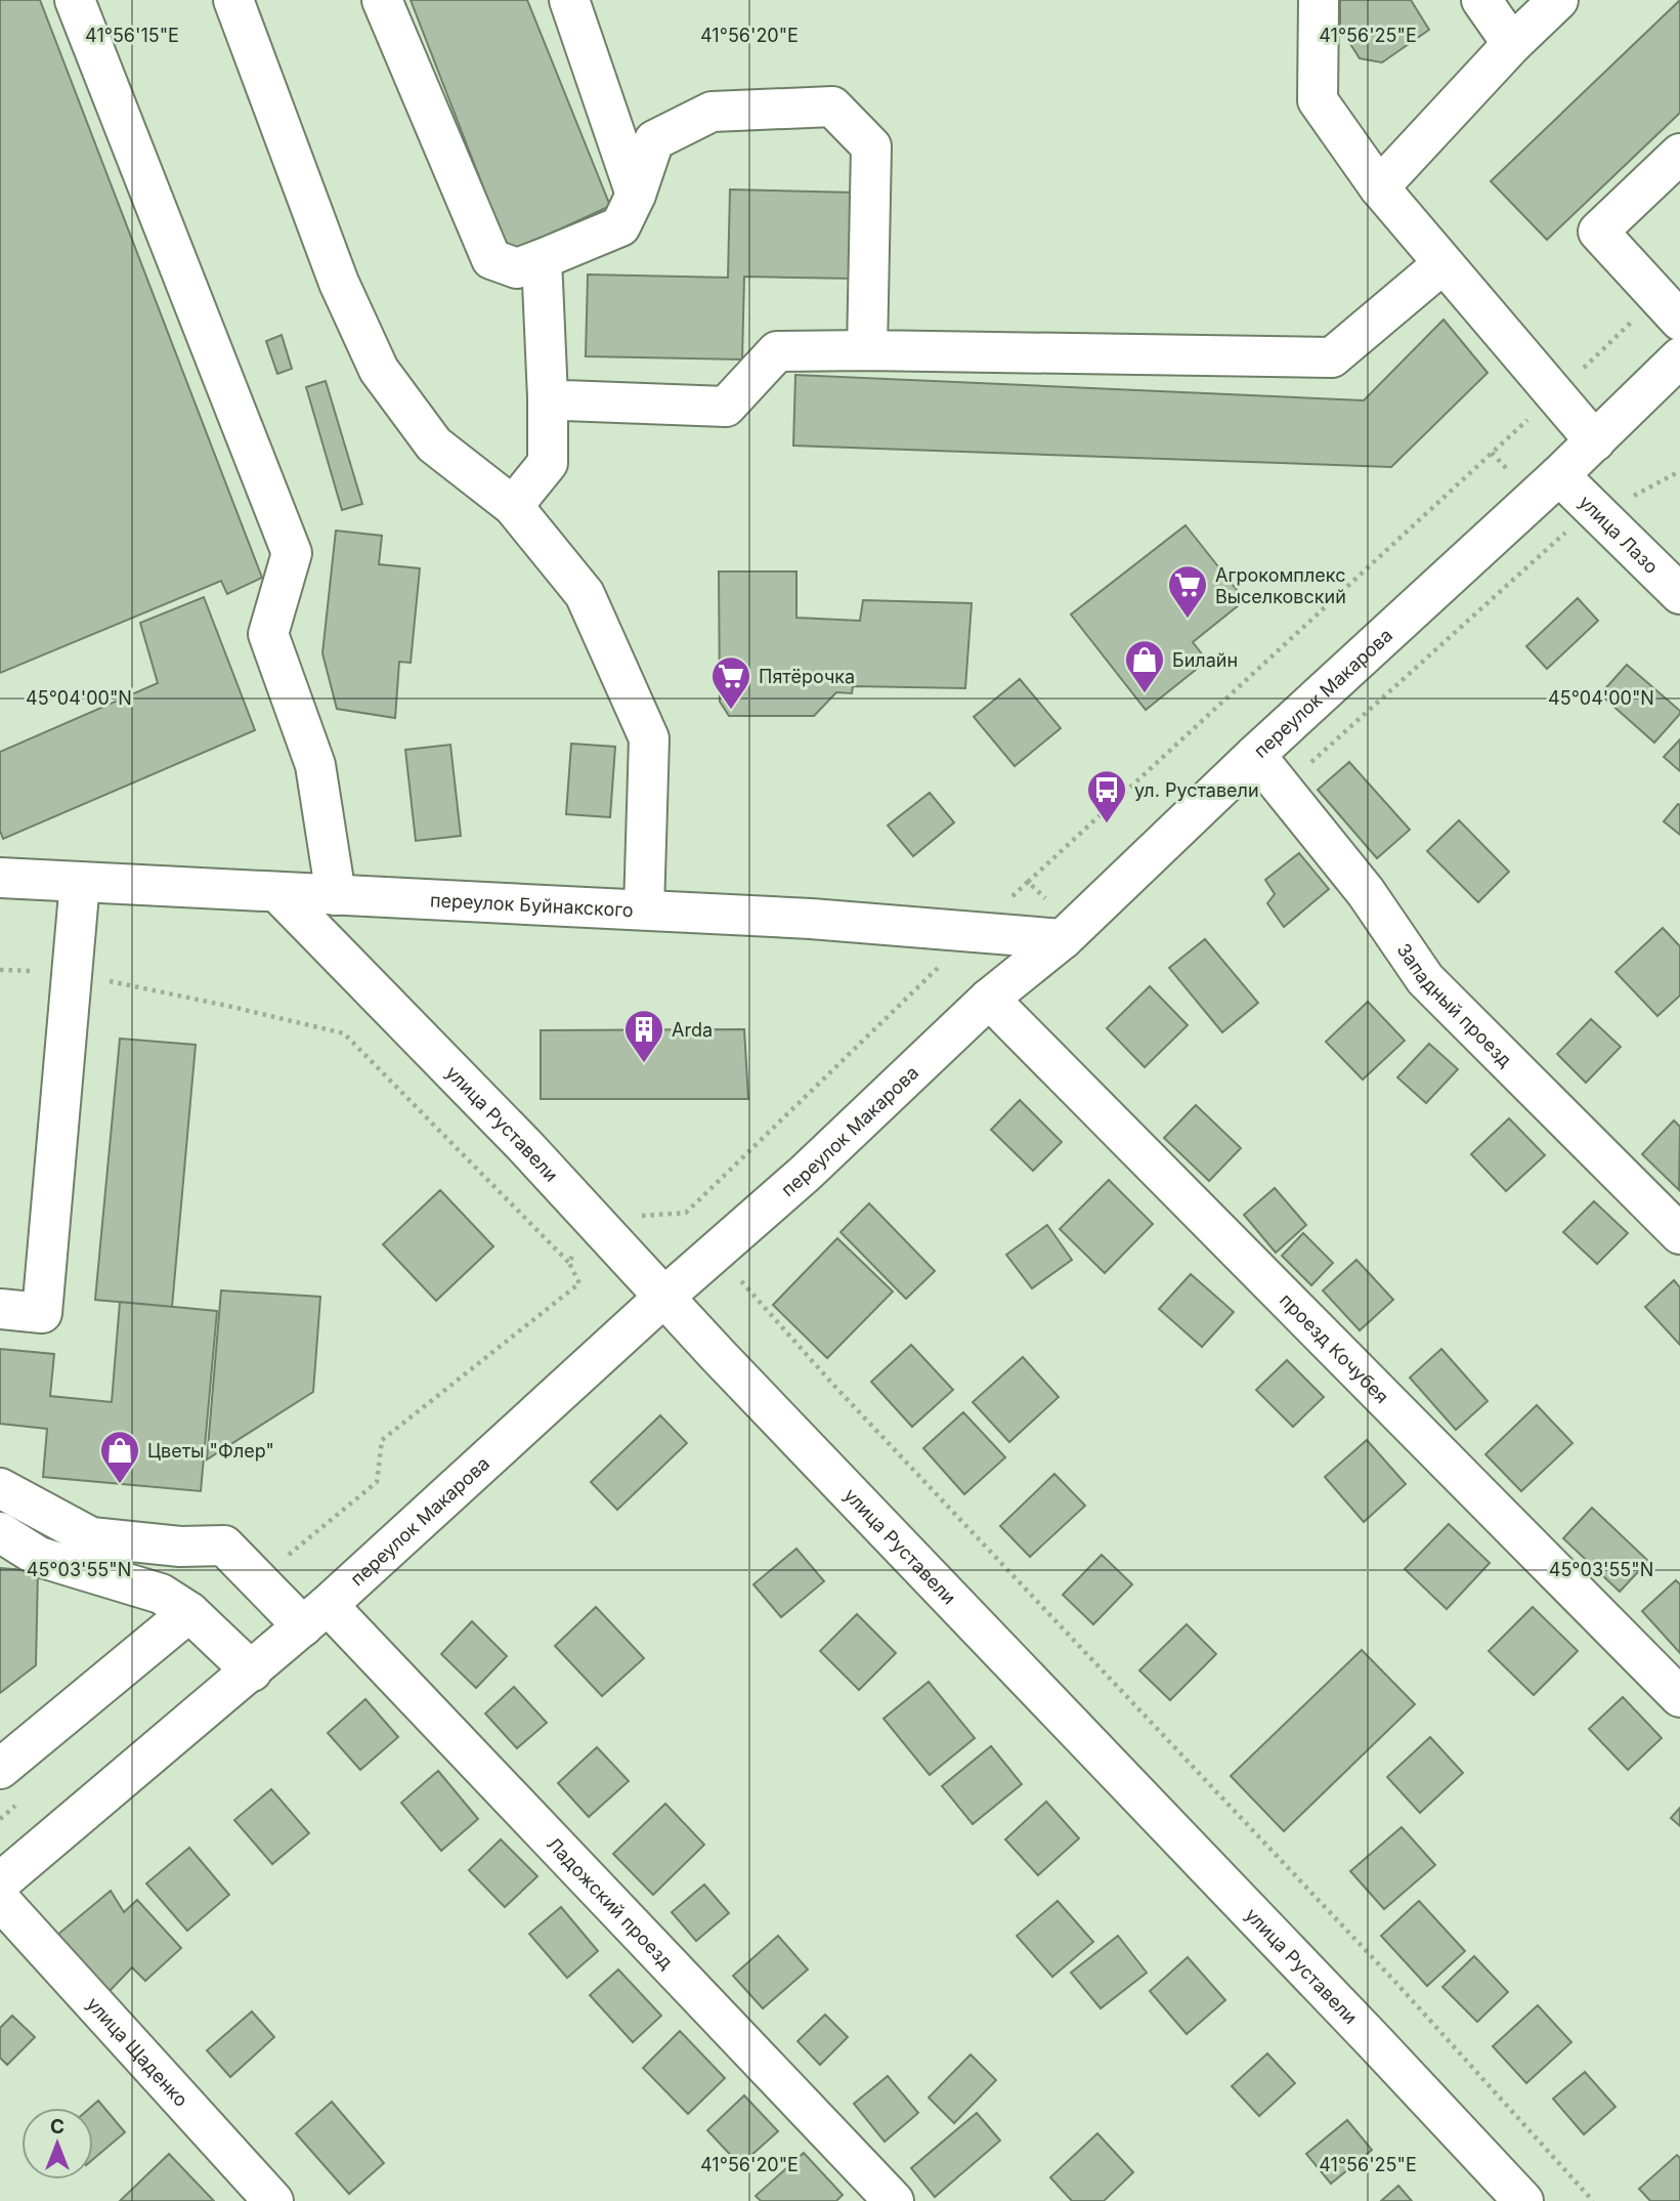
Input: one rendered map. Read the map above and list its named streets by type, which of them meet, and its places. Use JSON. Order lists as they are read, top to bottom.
{
  "streets": {
    "street": [
      "улица Лазо",
      "переулок Макарова",
      "переулок Буйнакского",
      "Западный проезд",
      "улица Руставели",
      "проезд Кочубея",
      "Ладожский проезд",
      "улица Щаденко"
    ]
  },
  "crossings": [
    ["улица Лазо", "переулок Макарова"],
    ["переулок Макарова", "переулок Буйнакского"],
    ["переулок Макарова", "Западный проезд"],
    ["переулок Макарова", "улица Руставели"],
    ["переулок Макарова", "проезд Кочубея"],
    ["переулок Макарова", "Ладожский проезд"],
    ["переулок Буйнакского", "улица Руставели"]
  ],
  "places": {
    "supermarket": ["Агрокомплекс Выселковский", "Пятёрочка"],
    "shop": ["Билайн", "Цветы \"Флер\""],
    "bus stop": ["ул. Руставели"],
    "building": ["Arda"]
  },
  "north": "top",
  "coordinates": [
    "41°56'15\"E",
    "41°56'20\"E",
    "41°56'25\"E",
    "45°04'00\"N",
    "45°03'55\"N"
  ]
}
